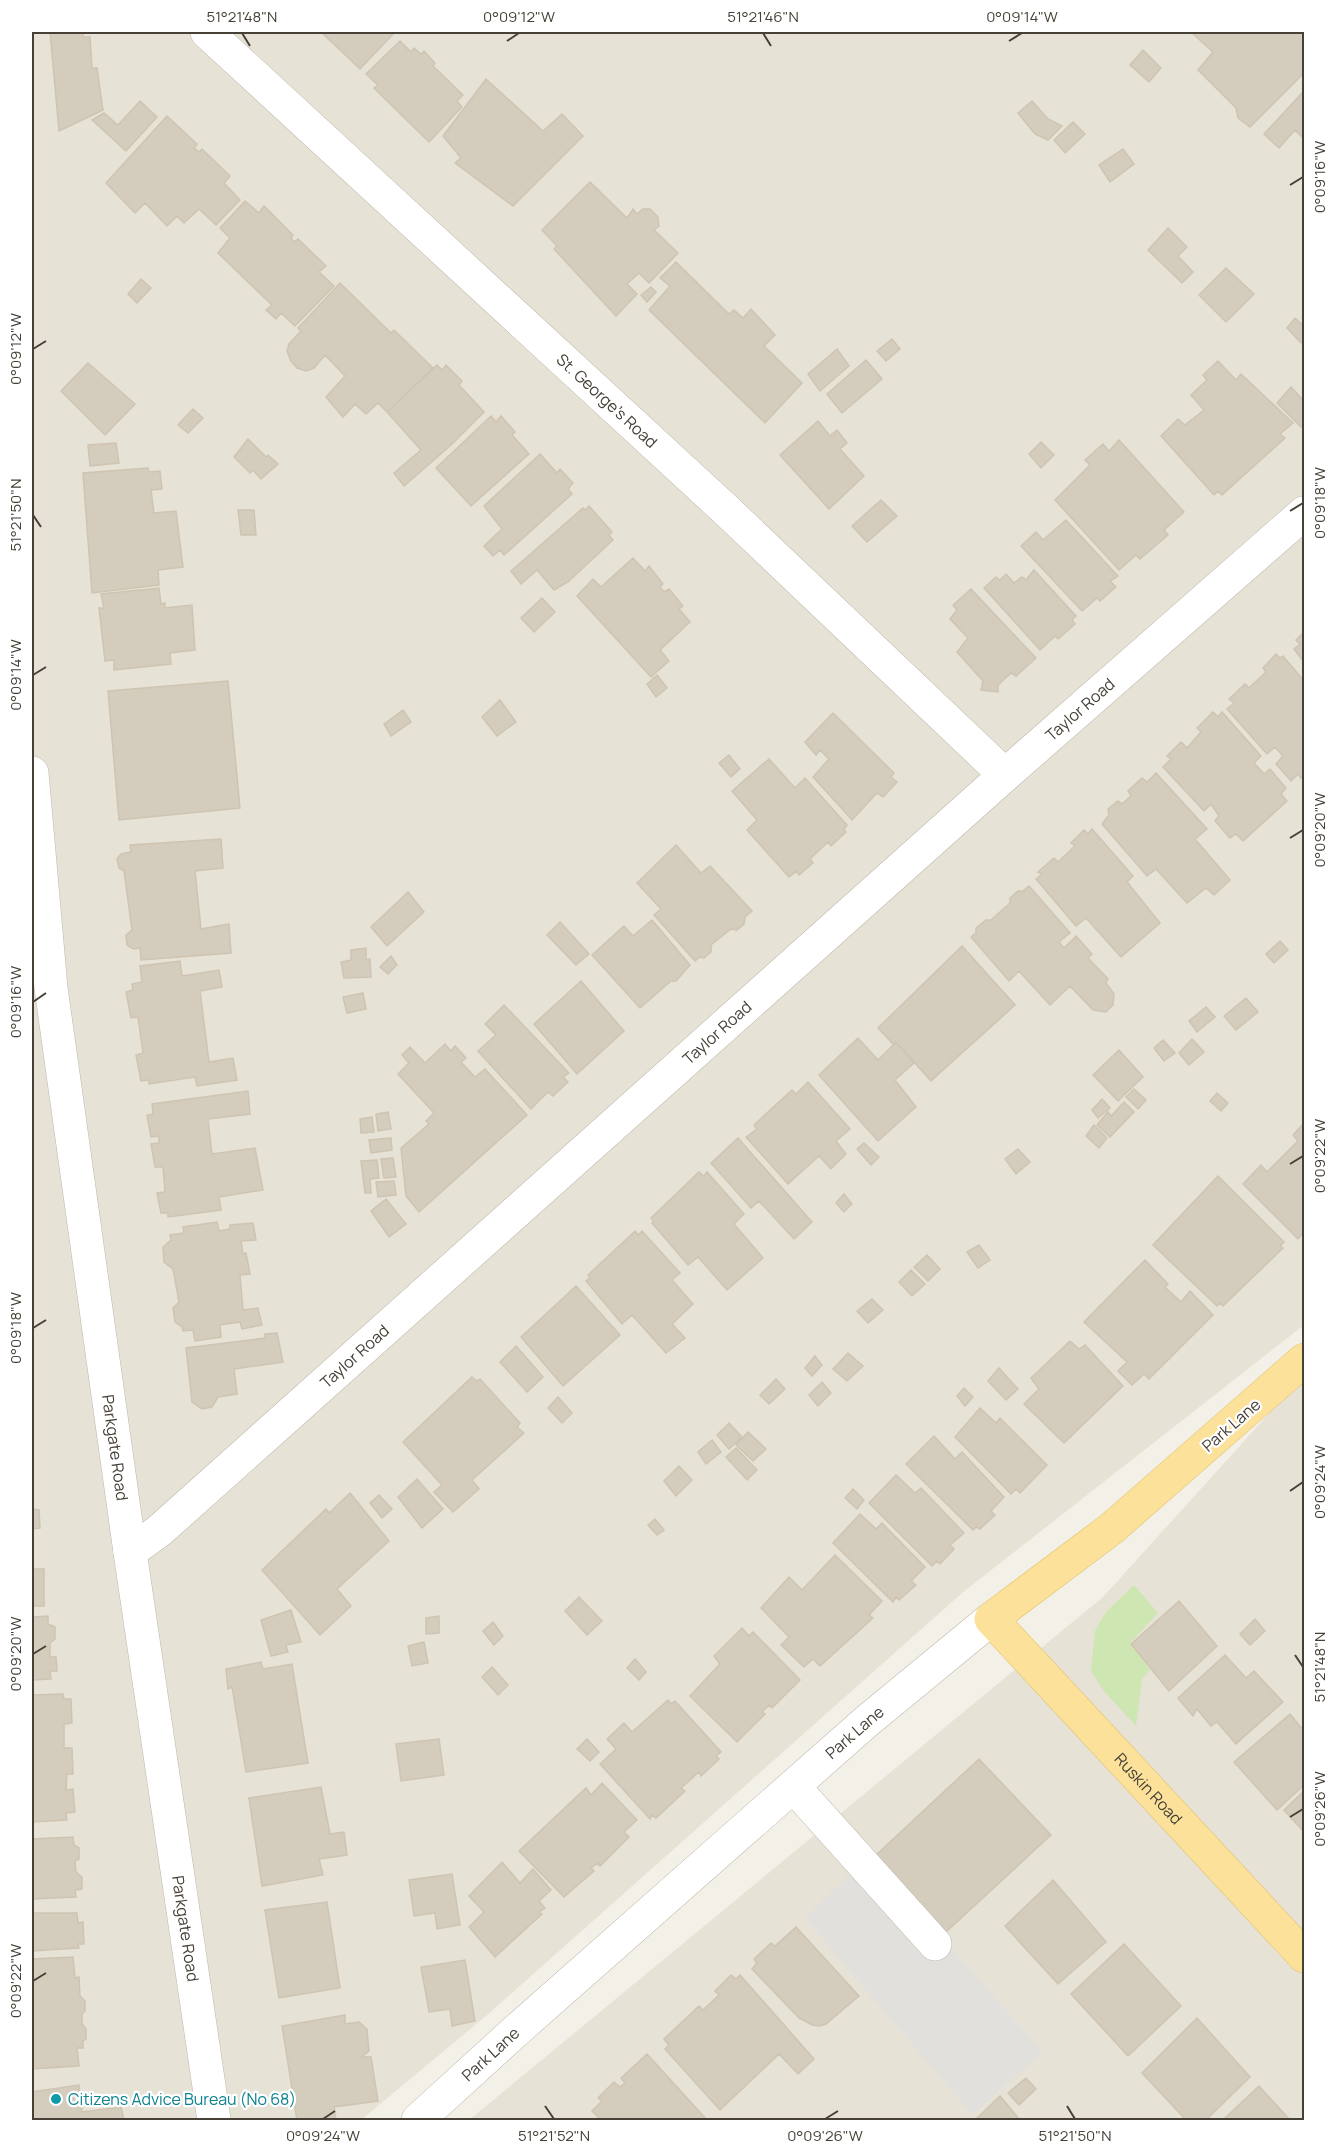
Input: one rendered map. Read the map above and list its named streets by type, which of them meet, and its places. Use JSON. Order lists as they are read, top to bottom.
{
  "streets": {
    "main road": ["Park Lane", "Ruskin Road"],
    "street": ["St. George's Road", "Taylor Road", "Parkgate Road"]
  },
  "crossings": [
    ["St. George's Road", "Taylor Road"],
    ["Taylor Road", "Parkgate Road"],
    ["Park Lane", "Ruskin Road"]
  ],
  "places": ["Citizens Advice Bureau (No 68)"],
  "coordinates": [
    "51°21'48\"N",
    "0°09'12\"W",
    "51°21'46\"N",
    "0°09'14\"W",
    "0°09'16\"W",
    "0°09'18\"W",
    "51°21'50\"N",
    "0°09'20\"W",
    "0°09'22\"W",
    "0°09'24\"W",
    "0°09'26\"W",
    "51°21'52\"N"
  ]
}
